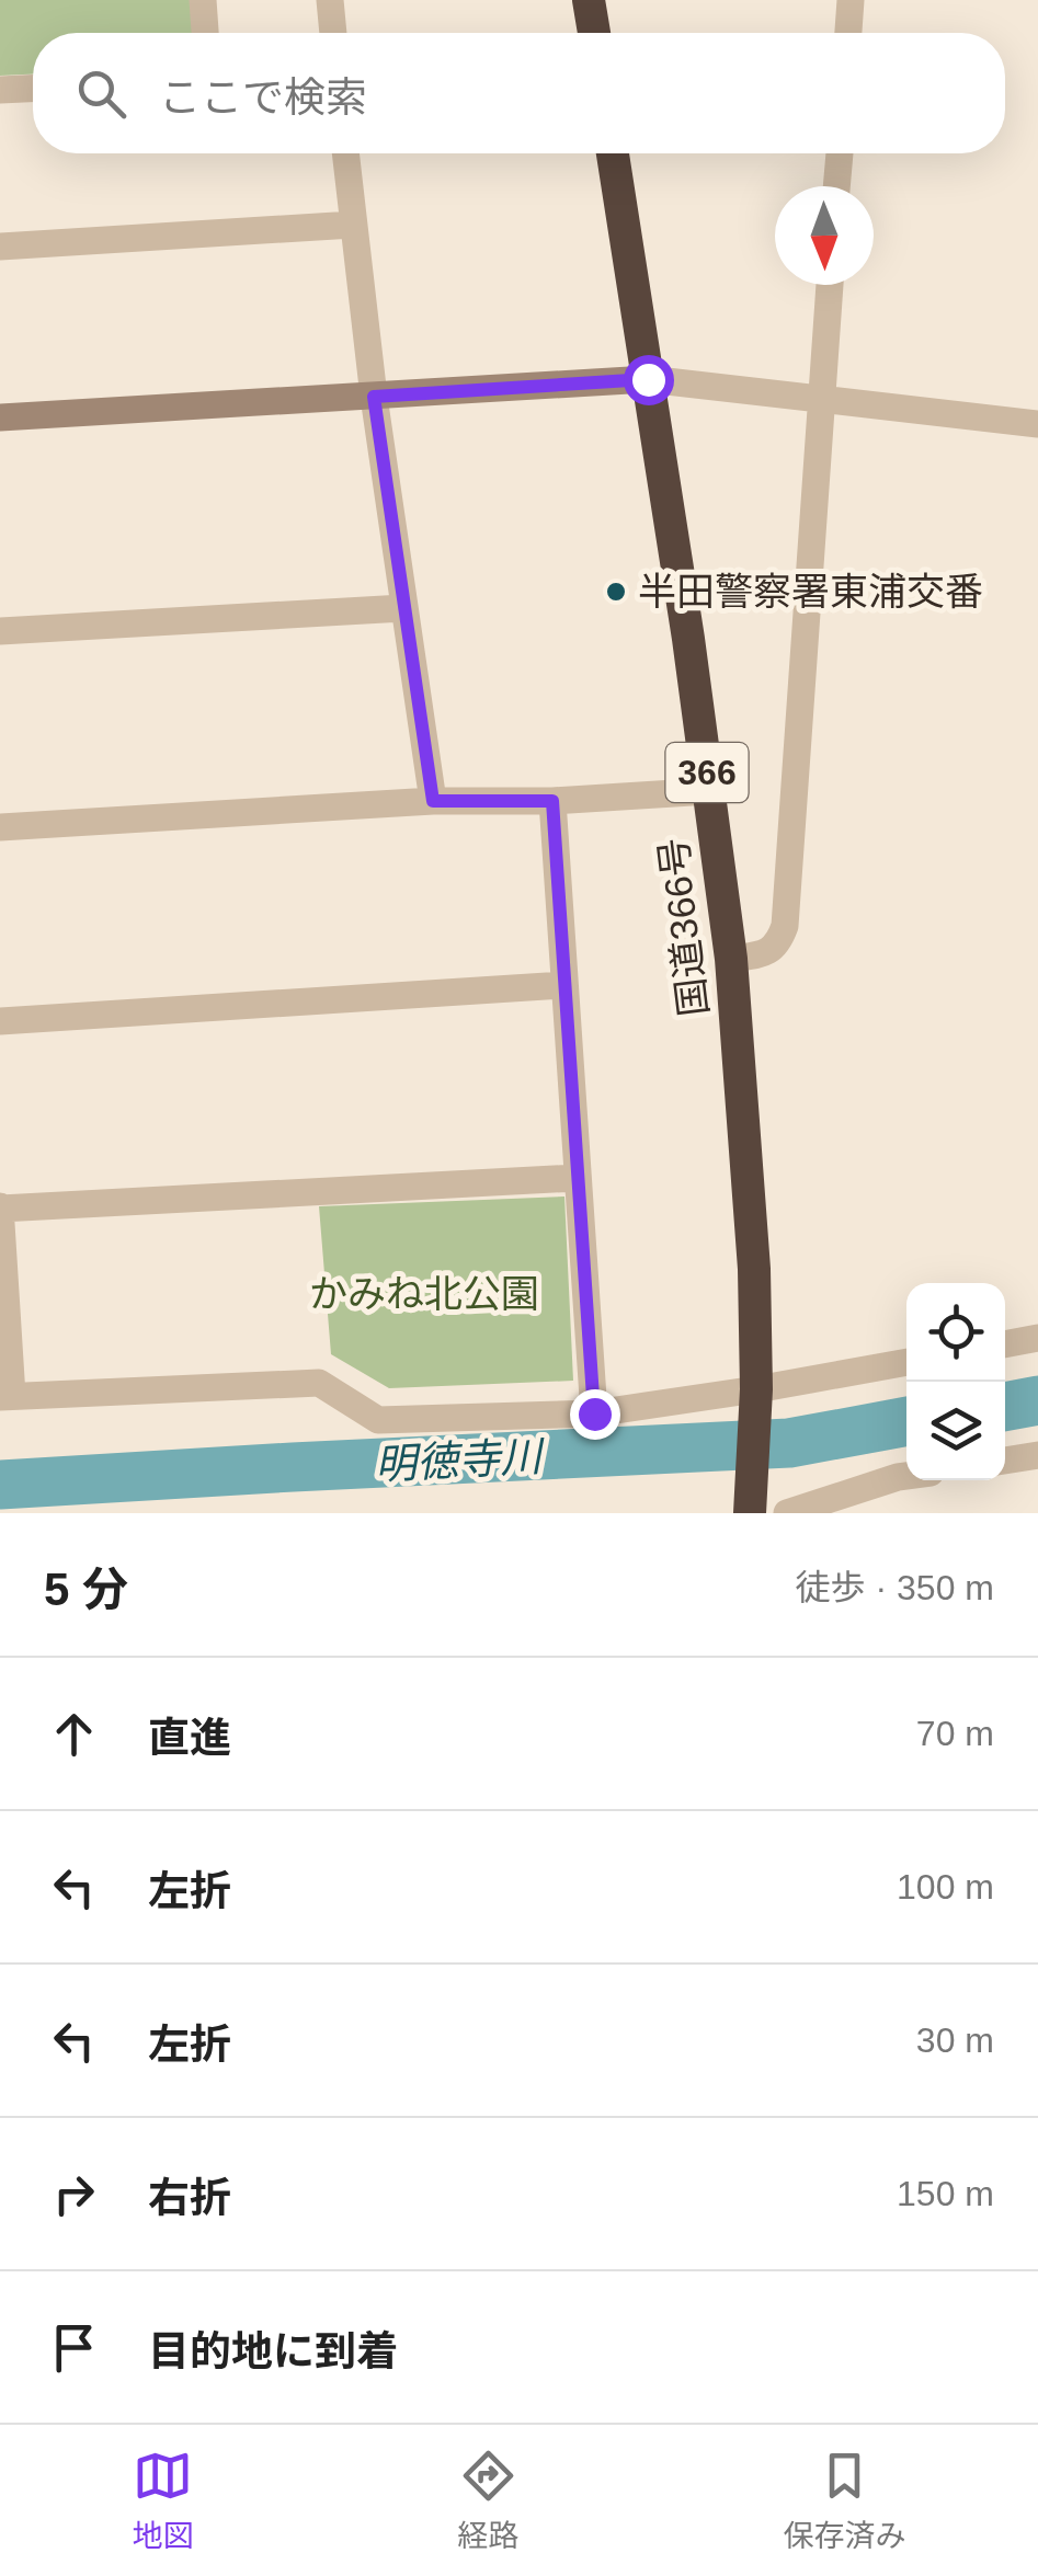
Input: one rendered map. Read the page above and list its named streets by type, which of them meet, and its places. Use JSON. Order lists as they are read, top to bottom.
{
  "streets": {
    "highway": ["366", "国道366号"]
  },
  "water": ["明徳寺川"],
  "parks": ["かみね北公園"],
  "places": ["半田警察署東浦交番"],
  "north": "bottom",
  "page": {
    "search": "ここで検索",
    "heading": ["5 分", "徒歩 · 350 m"],
    "list": [
      ["直進", "70 m"],
      ["左折", "100 m"],
      ["左折", "30 m"],
      ["右折", "150 m"],
      "目的地に到着"
    ],
    "nav": ["地図", "経路", "保存済み"]
  }
}
